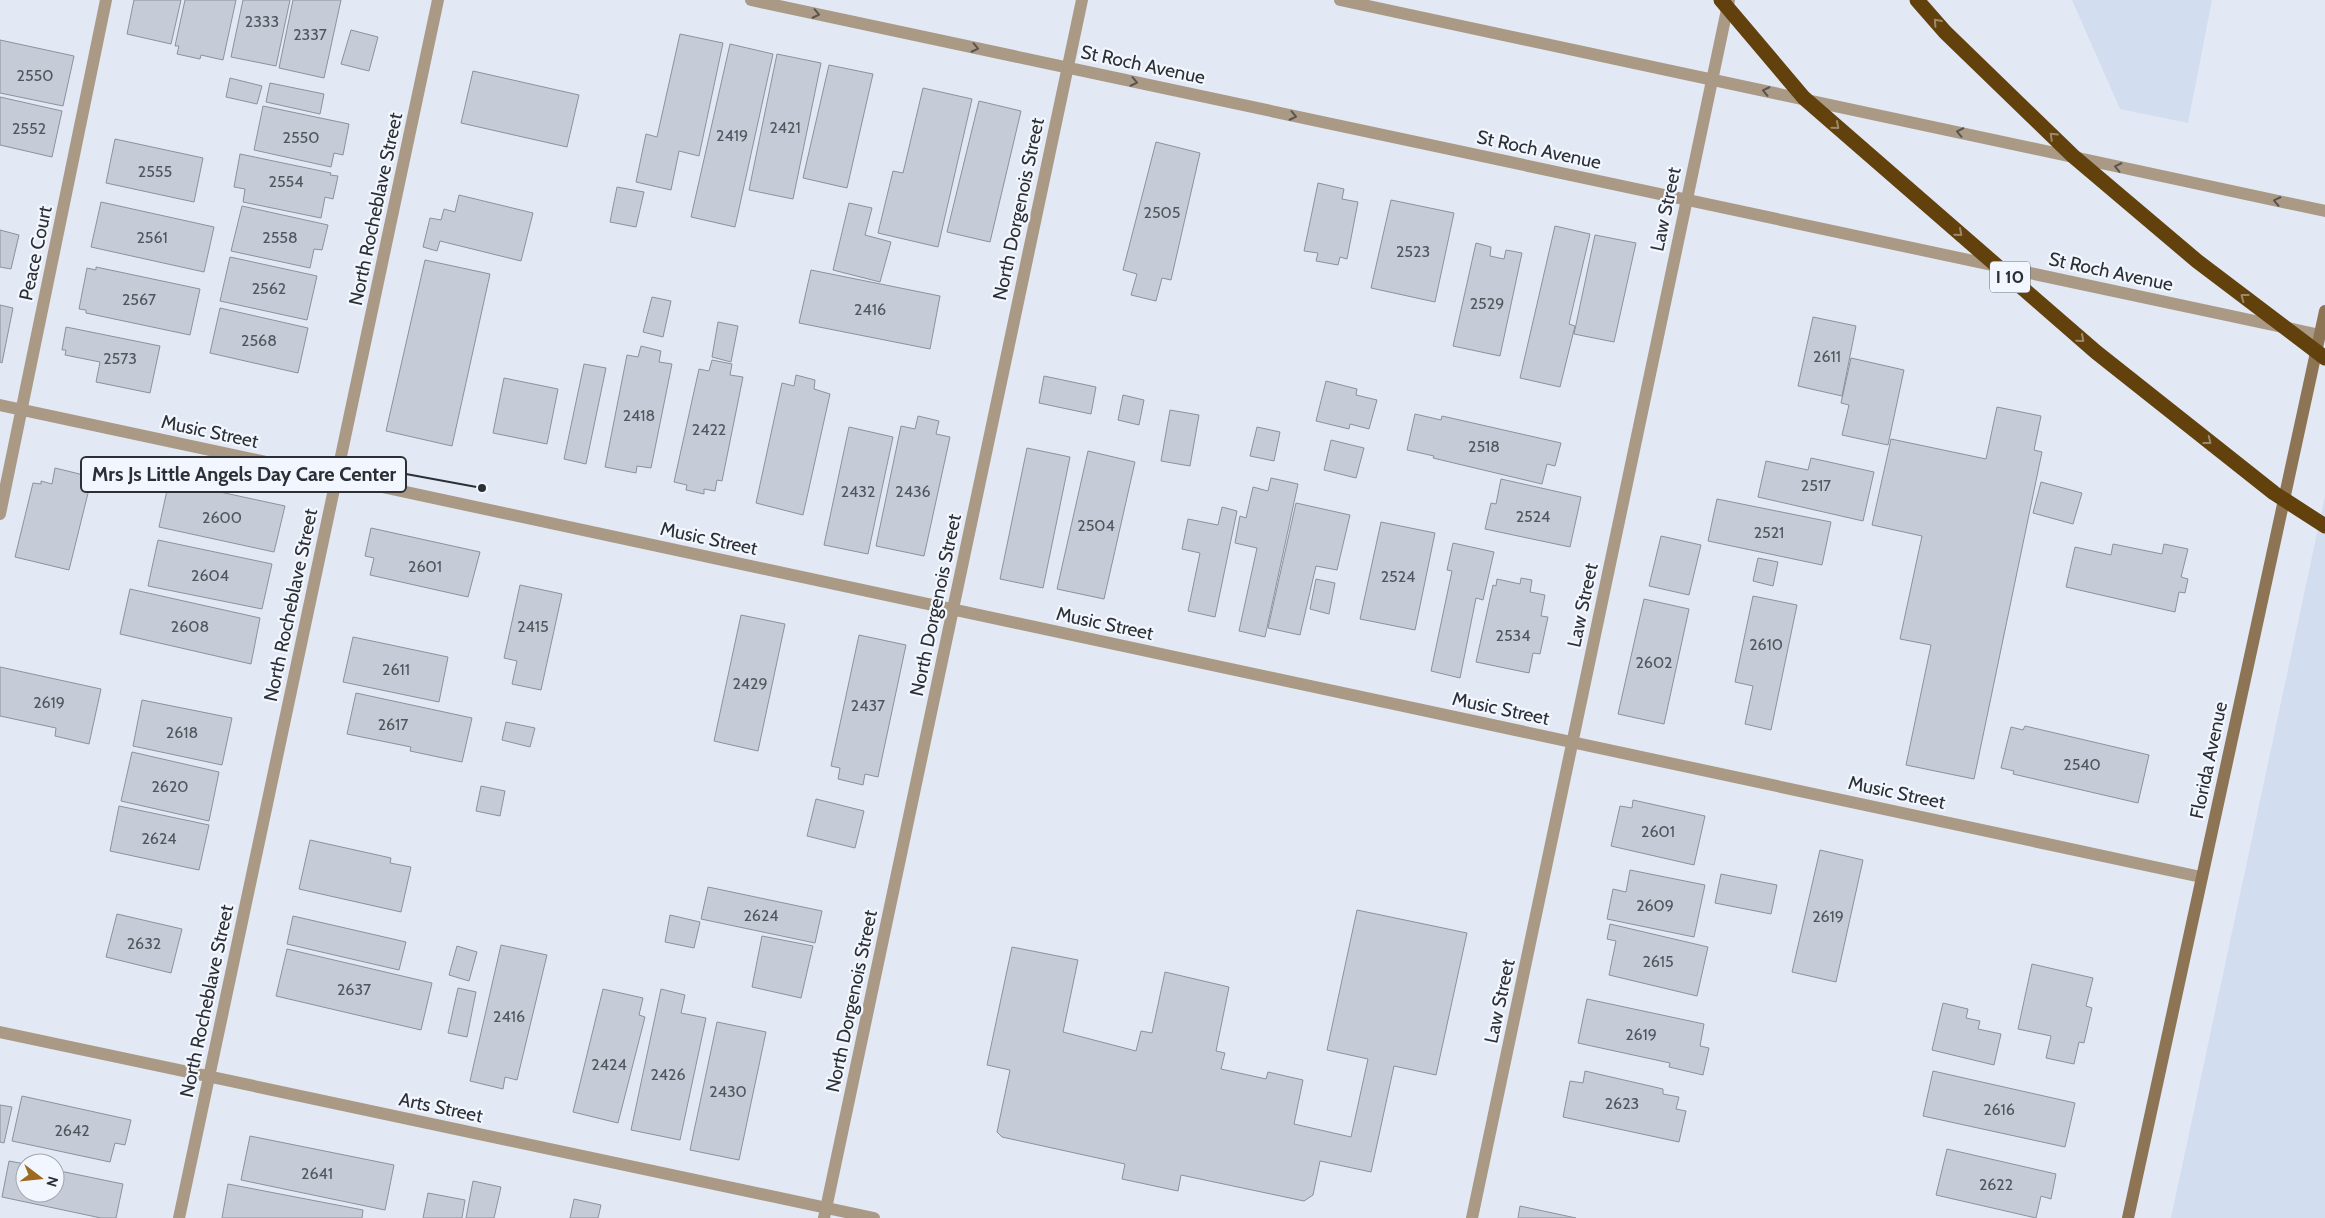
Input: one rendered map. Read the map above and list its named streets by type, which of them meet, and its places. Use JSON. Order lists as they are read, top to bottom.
{
  "streets": {
    "highway": ["I 10"],
    "street": [
      "St Roch Avenue",
      "North Rocheblave Street",
      "North Dorgenois Street",
      "Law Street",
      "Peace Court",
      "Music Street",
      "Florida Avenue",
      "Arts Street"
    ]
  },
  "crossings": [
    ["St Roch Avenue", "North Dorgenois Street"],
    ["St Roch Avenue", "Law Street"],
    ["St Roch Avenue", "Florida Avenue"],
    ["North Rocheblave Street", "Music Street"],
    ["North Rocheblave Street", "Arts Street"],
    ["North Dorgenois Street", "Music Street"],
    ["North Dorgenois Street", "Arts Street"],
    ["Law Street", "Music Street"],
    ["Peace Court", "Music Street"],
    ["Music Street", "Florida Avenue"]
  ],
  "one_way": ["St Roch Avenue"],
  "places": ["Mrs Js Little Angels Day Care Center"],
  "house_numbers": [
    "2333",
    "2337",
    "2550",
    "2421",
    "2552",
    "2419",
    "2550",
    "2555",
    "2554",
    "2505",
    "2561",
    "2558",
    "2523",
    "2562",
    "2567",
    "2529",
    "2416",
    "2568",
    "2611",
    "2573",
    "2418",
    "2422",
    "2518",
    "2517",
    "2432",
    "2436",
    "2524",
    "2600",
    "2504",
    "2521",
    "2601",
    "2604",
    "2524",
    "2608",
    "2415",
    "2534",
    "2610",
    "2602",
    "2611",
    "2429",
    "2619",
    "2437",
    "2617",
    "2618",
    "2540",
    "2620",
    "2601",
    "2624",
    "2609",
    "2624",
    "2619",
    "2632",
    "2615",
    "2637",
    "2416",
    "2619",
    "2424",
    "2426",
    "2430",
    "2623",
    "2616",
    "2642",
    "2641",
    "2622"
  ],
  "north": "right"
}
